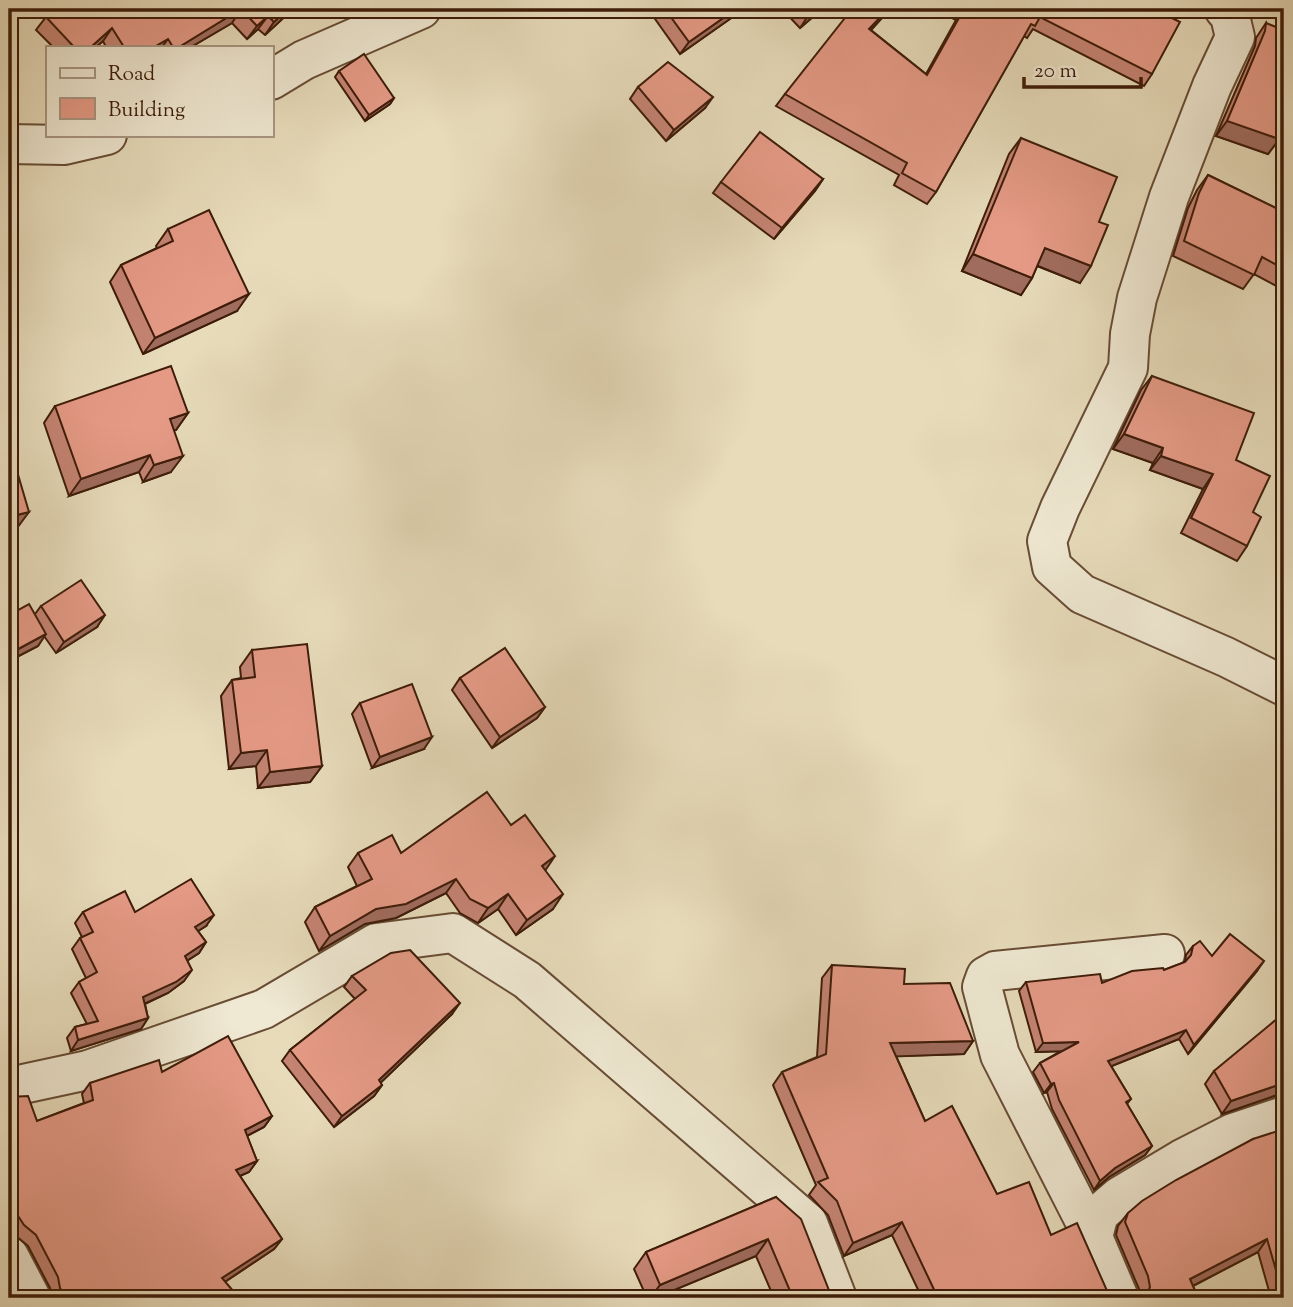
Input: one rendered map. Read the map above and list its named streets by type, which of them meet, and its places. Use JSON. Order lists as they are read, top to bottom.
{
  "legend": ["Road", "Building"],
  "scale_bar": "20 m"
}
